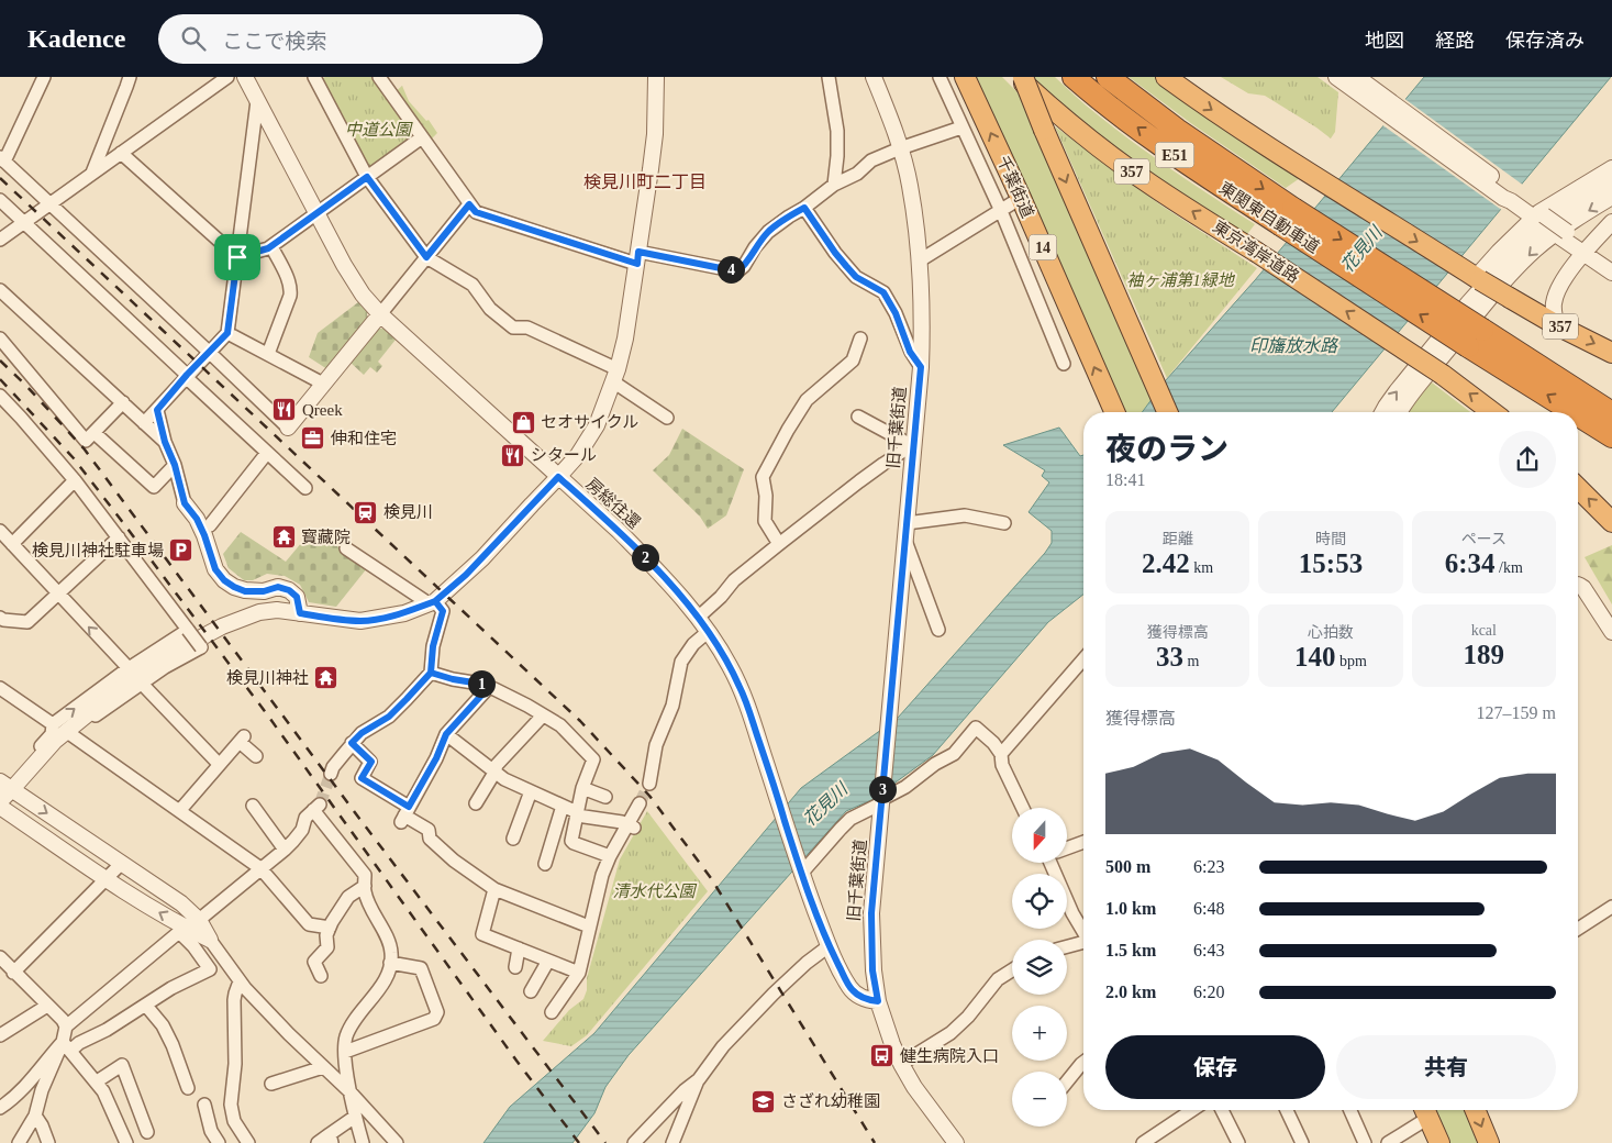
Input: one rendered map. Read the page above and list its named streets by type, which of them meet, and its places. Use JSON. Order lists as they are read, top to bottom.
{
  "streets": {
    "highway": [
      "E51",
      "357",
      "千葉街道",
      "東関東自動車道",
      "14",
      "東京湾岸道路"
    ],
    "street": ["旧千葉街道", "房総往還"]
  },
  "districts": ["検見川町二丁目"],
  "water": ["花見川", "印旛放水路"],
  "parks": ["中道公園", "袖ヶ浦第1緑地", "清水代公園"],
  "places": {
    "restaurant": ["Qreek", "シタール"],
    "shop": ["セオサイクル"],
    "office": ["伸和住宅"],
    "station": ["検見川"],
    "temple": ["寳藏院", "検見川神社"],
    "parking": ["検見川神社駐車場"],
    "bus stop": ["健生病院入口"],
    "school or university": ["さざれ幼稚園"]
  },
  "north": "bottom",
  "page": {
    "header": "Kadence",
    "search": "ここで検索",
    "nav": ["地図", "経路", "保存済み"],
    "pins": [
      "4",
      "2",
      "1",
      "3"
    ],
    "heading": ["夜のラン", "18:41"],
    "stats": [
      ["距離", "2.42 km"],
      ["時間", "15:53"],
      ["ペース", "6:34 /km"],
      ["獲得標高", "33 m"],
      ["心拍数", "140 bpm"],
      ["kcal", "189"]
    ],
    "chart": ["獲得標高", "127–159 m"],
    "map_buttons": ["+", "−"],
    "list": [
      {
        "name": "500 m",
        "note": "6:23"
      },
      {
        "name": "1.0 km",
        "note": "6:48"
      },
      {
        "name": "1.5 km",
        "note": "6:43"
      },
      {
        "name": "2.0 km",
        "note": "6:20"
      }
    ],
    "buttons": ["保存", "共有"]
  }
}
